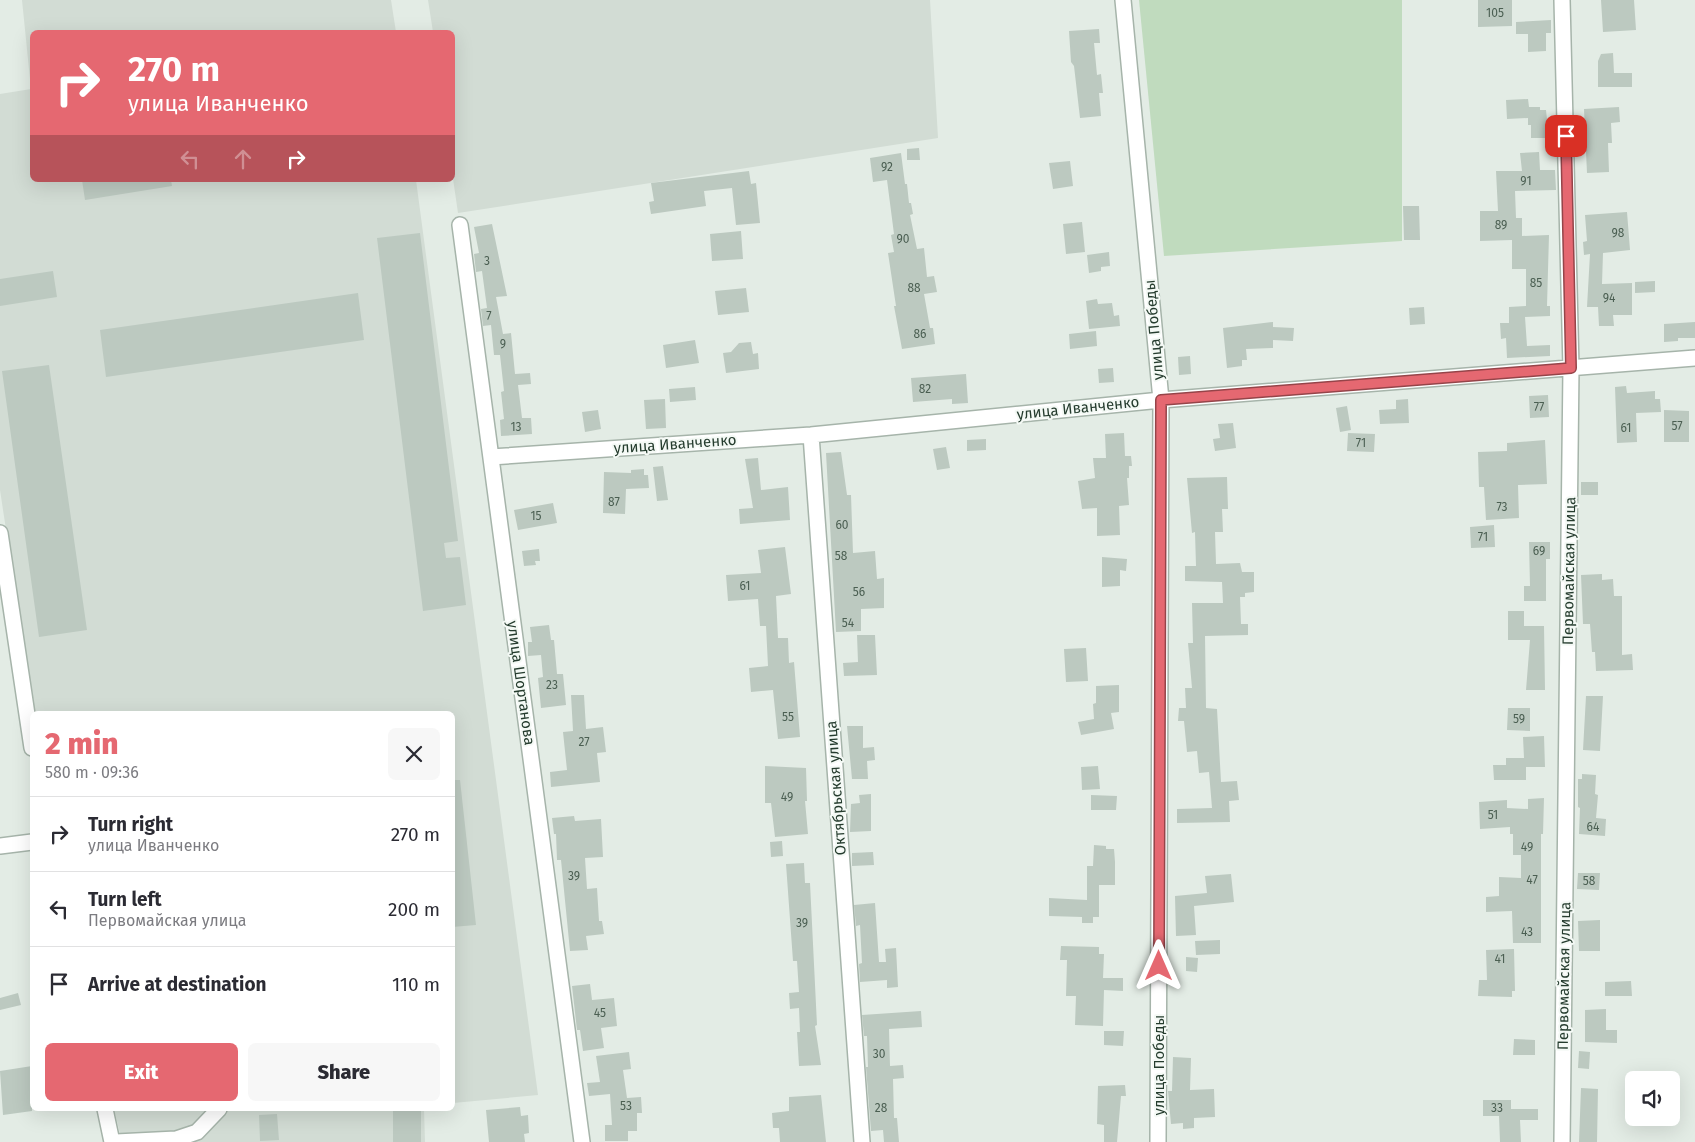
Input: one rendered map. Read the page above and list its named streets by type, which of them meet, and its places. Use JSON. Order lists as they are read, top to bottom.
{
  "streets": {
    "street": [
      "улица Победы",
      "улица Иванченко",
      "Первомайская улица",
      "улица Шортанова",
      "Октябрьская улица"
    ]
  },
  "crossings": [
    ["улица Победы", "улица Иванченко"],
    ["улица Иванченко", "Первомайская улица"],
    ["улица Иванченко", "улица Шортанова"],
    ["улица Иванченко", "Октябрьская улица"]
  ],
  "house_numbers": [
    "105",
    "92",
    "91",
    "89",
    "98",
    "90",
    "3",
    "85",
    "88",
    "94",
    "7",
    "86",
    "9",
    "82",
    "77",
    "57",
    "13",
    "61",
    "71",
    "87",
    "73",
    "15",
    "60",
    "71",
    "69",
    "58",
    "61",
    "56",
    "54",
    "23",
    "55",
    "59",
    "27",
    "49",
    "51",
    "64",
    "49",
    "39",
    "47",
    "58",
    "39",
    "43",
    "41",
    "45",
    "30",
    "53",
    "28",
    "33"
  ],
  "page": {
    "turn": ["270 m", "улица Иванченко"],
    "heading": ["2 min", "580 m · 09:36"],
    "list": [
      {
        "name": "Turn right",
        "note": "улица Иванченко",
        "value": "270 m"
      },
      {
        "name": "Turn left",
        "note": "Первомайская улица",
        "value": "200 m"
      },
      {
        "name": "Arrive at destination",
        "value": "110 m"
      }
    ],
    "buttons": ["Exit", "Share"]
  }
}
